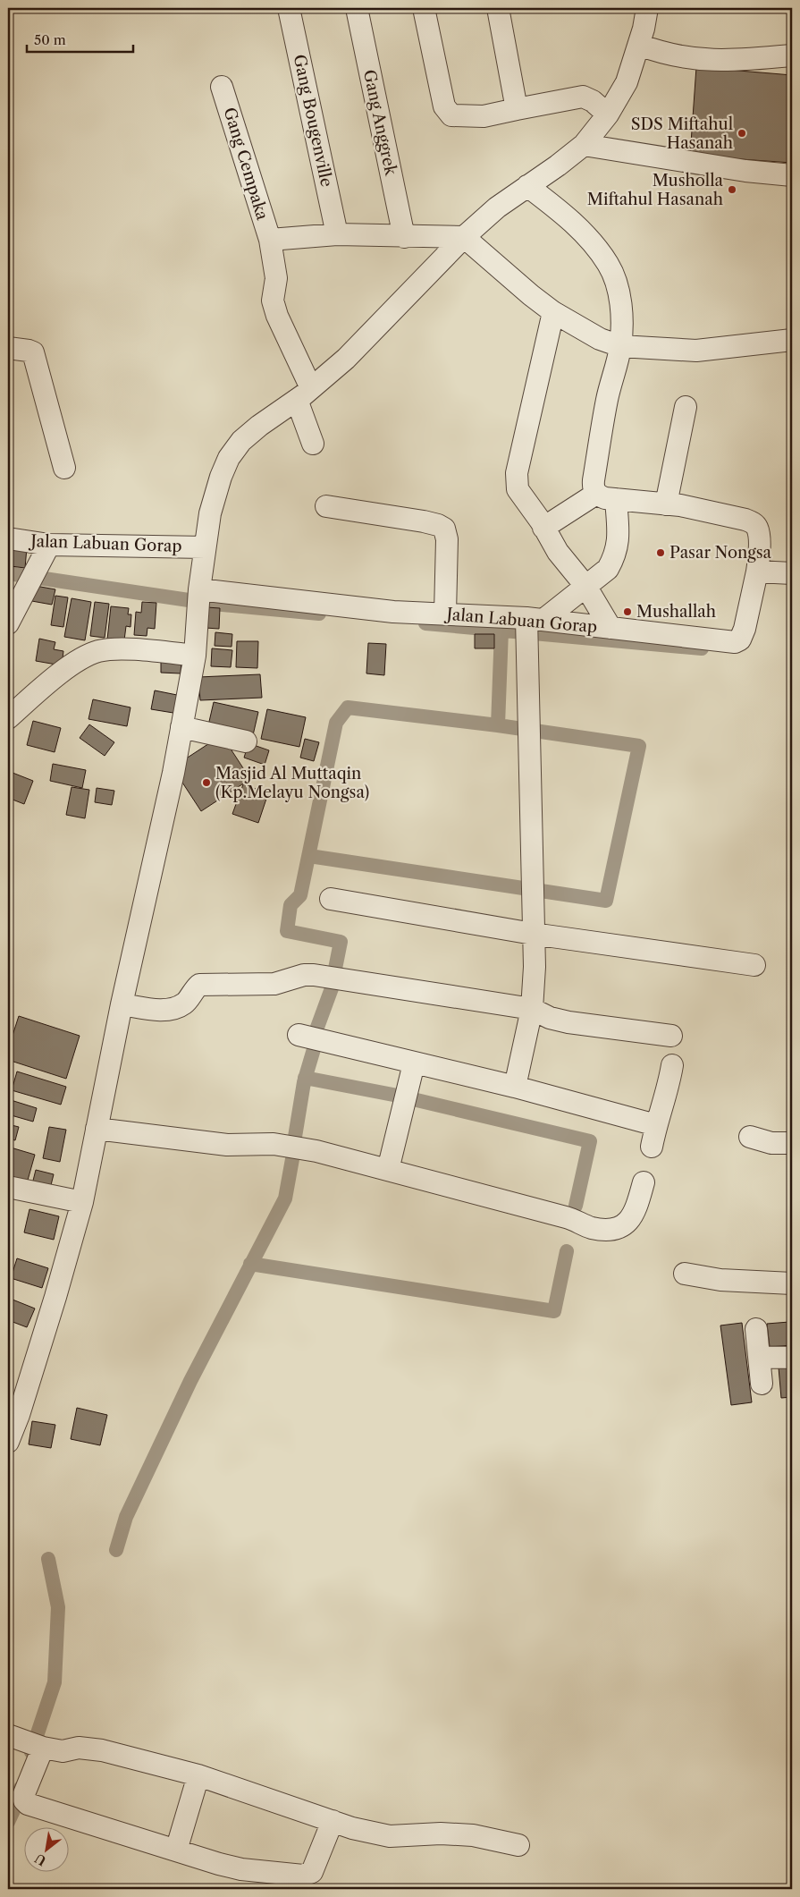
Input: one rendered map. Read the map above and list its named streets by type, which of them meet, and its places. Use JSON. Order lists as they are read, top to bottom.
{
  "streets": {
    "street": [
      "Gang Bougenville",
      "Gang Anggrek",
      "Gang Cempaka",
      "Jalan Labuan Gorap"
    ]
  },
  "places": [
    "SDS Miftahul Hasanah",
    "Musholla Miftahul Hasanah",
    "Pasar Nongsa",
    "Mushallah",
    "Masjid Al Muttaqin (Kp.Melayu Nongsa)"
  ],
  "scale_bar": "50 m",
  "north": "bottom left"
}
